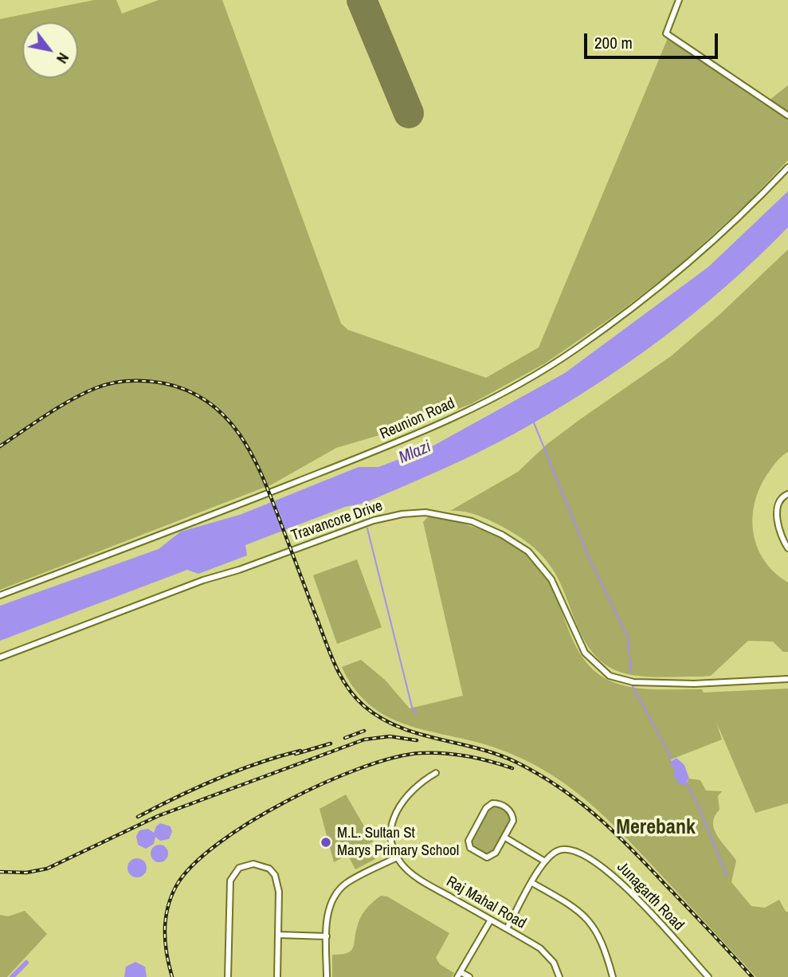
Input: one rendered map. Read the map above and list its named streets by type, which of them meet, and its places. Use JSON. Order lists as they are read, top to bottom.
{
  "streets": {
    "street": [
      "Reunion Road",
      "Travancore Drive",
      "Junagarth Road",
      "Raj Mahal Road"
    ]
  },
  "districts": ["Merebank"],
  "water": ["Mlazi"],
  "places": ["M.L. Sultan St Marys Primary School"],
  "scale_bar": "200 m",
  "north": "bottom right"
}
